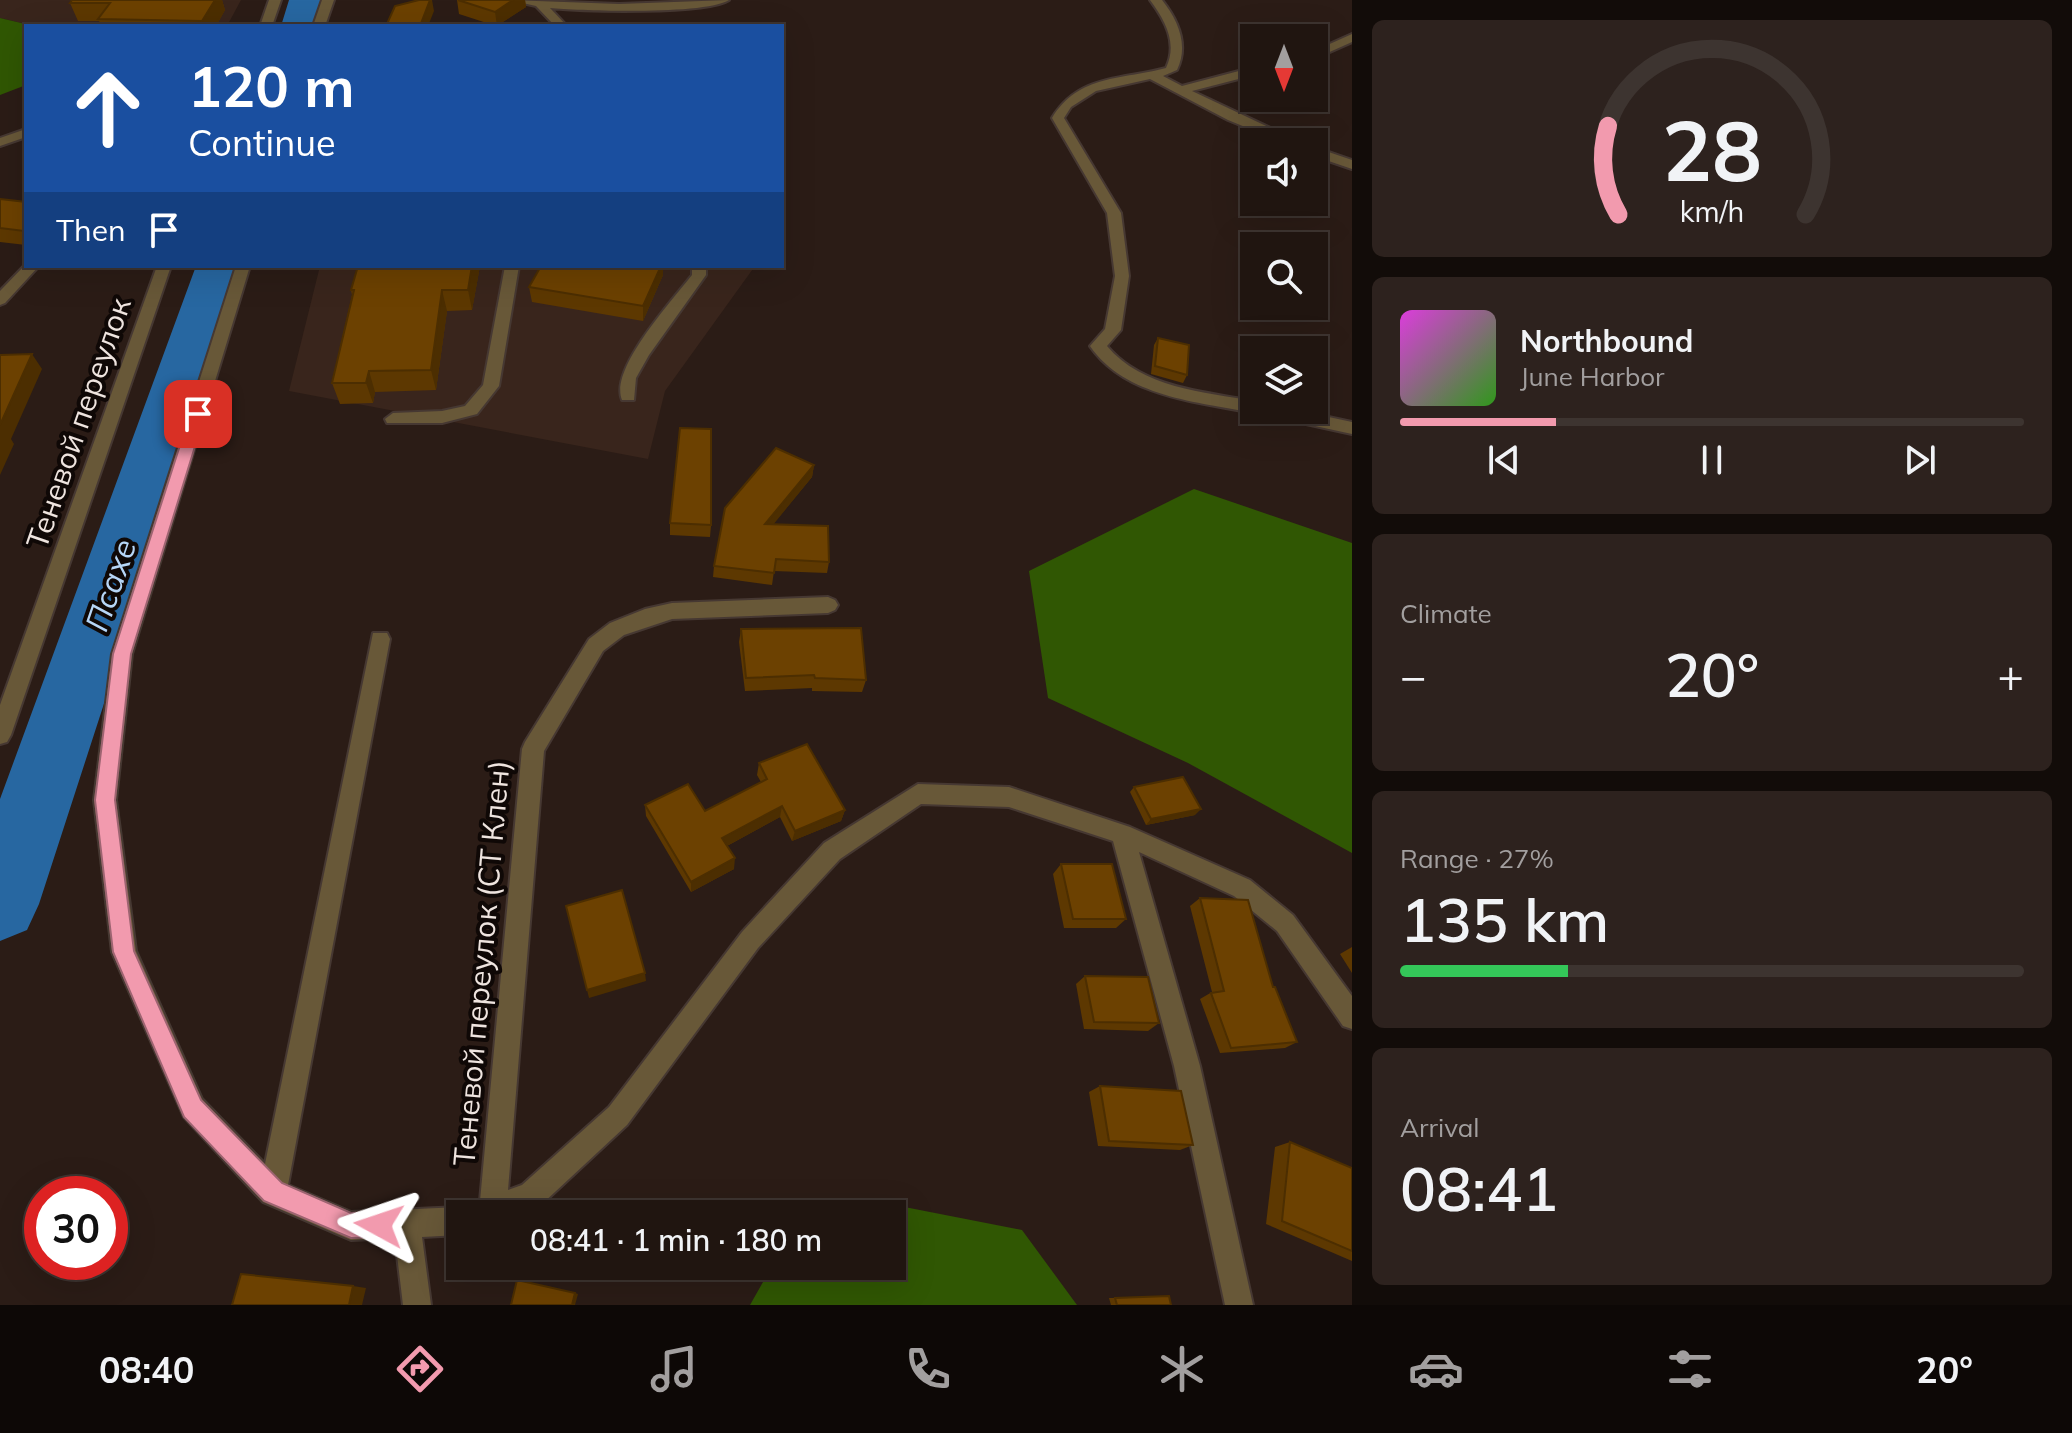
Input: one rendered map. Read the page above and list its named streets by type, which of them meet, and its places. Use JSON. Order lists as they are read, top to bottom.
{
  "streets": {
    "street": ["Теневой переулок", "Теневой переулок (СТ Клен)"]
  },
  "water": ["Псахе"],
  "north": "bottom",
  "page": {
    "turn": ["120 m", "Continue"],
    "then": "Then",
    "song": ["Northbound", "June Harbor"],
    "tile": [
      "Climate",
      ["Range · 27%", "135 km"],
      ["Arrival", "08:41"]
    ],
    "heat": ["−", "20°", "+"],
    "limit": "30",
    "trip": "08:41 · 1 min · 180 m",
    "tabs": ["08:40", "20°"],
    "gauge": ["28", "km/h"]
  }
}
